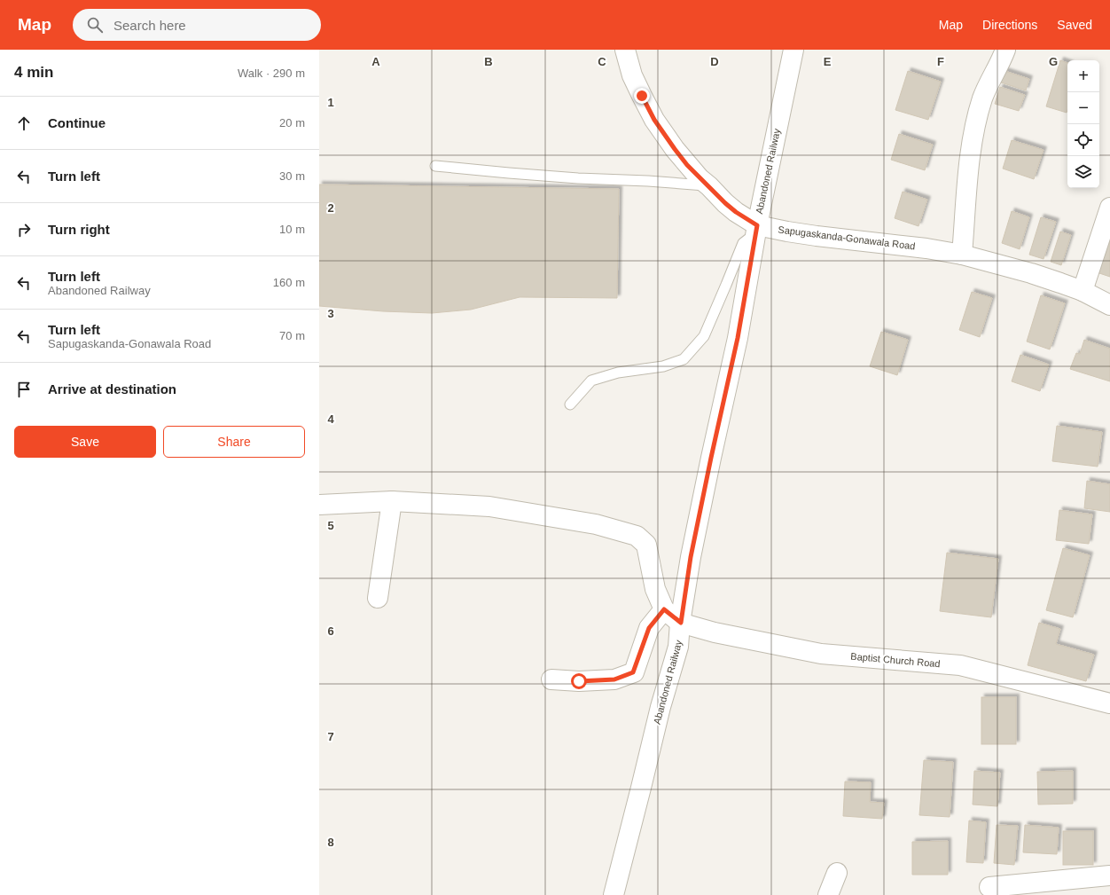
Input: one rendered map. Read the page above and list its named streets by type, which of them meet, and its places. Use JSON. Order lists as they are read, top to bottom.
{
  "streets": {
    "street": ["Abandoned Railway", "Sapugaskanda-Gonawala Road", "Baptist Church Road"]
  },
  "crossings": [
    ["Abandoned Railway", "Sapugaskanda-Gonawala Road"],
    ["Abandoned Railway", "Baptist Church Road"]
  ],
  "page": {
    "header": "Map",
    "search": "Search here",
    "nav": ["Map", "Directions", "Saved"],
    "heading": ["4 min", "Walk · 290 m"],
    "map_buttons": ["+", "−"],
    "list": [
      ["Continue", "20 m"],
      ["Turn left", "30 m"],
      ["Turn right", "10 m"],
      ["Turn left", "Abandoned Railway", "160 m"],
      ["Turn left", "Sapugaskanda-Gonawala Road", "70 m"],
      "Arrive at destination"
    ],
    "buttons": ["Save", "Share"]
  },
  "grid": {
    "columns": [
      "A",
      "B",
      "C",
      "D",
      "E",
      "F",
      "G"
    ],
    "rows": [
      "1",
      "2",
      "3",
      "4",
      "5",
      "6",
      "7",
      "8"
    ]
  }
}
